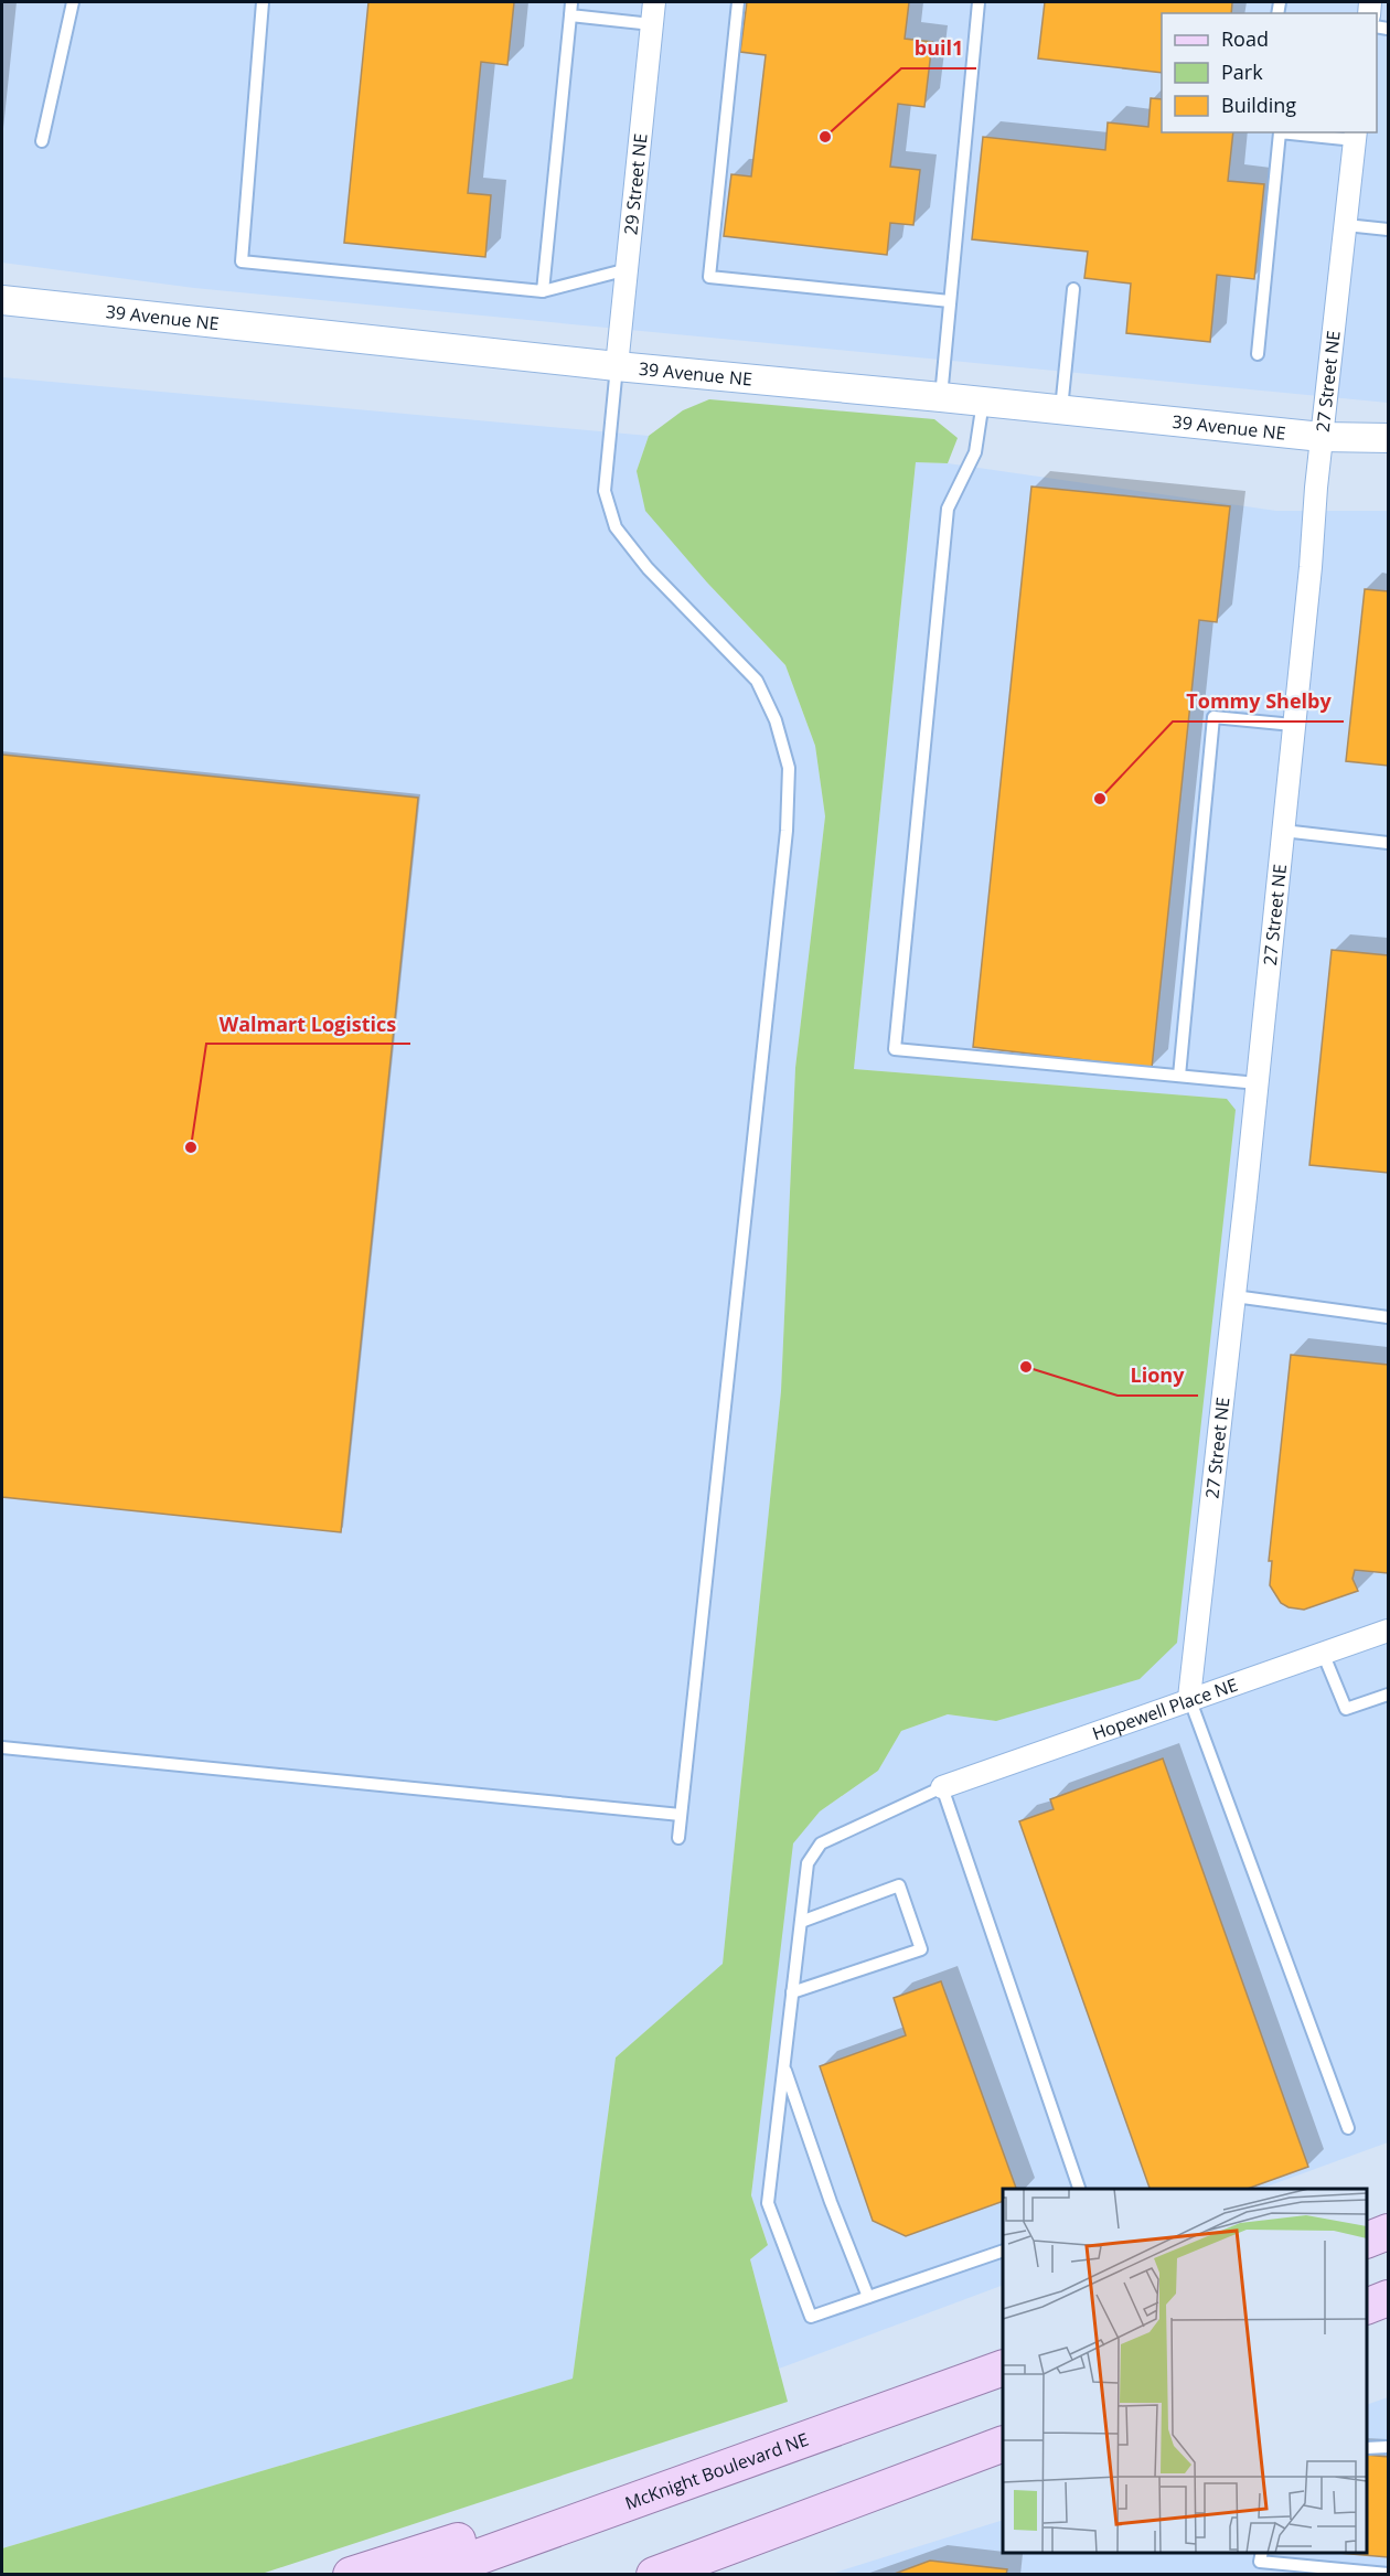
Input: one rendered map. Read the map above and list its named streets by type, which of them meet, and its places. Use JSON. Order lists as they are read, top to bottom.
{
  "streets": {
    "main road": ["McKnight Boulevard NE"],
    "street": [
      "29 Street NE",
      "39 Avenue NE",
      "27 Street NE",
      "Hopewell Place NE"
    ]
  },
  "crossings": [
    ["29 Street NE", "39 Avenue NE"],
    ["39 Avenue NE", "27 Street NE"],
    ["27 Street NE", "Hopewell Place NE"]
  ],
  "places": [
    "buil1",
    "Tommy Shelby",
    "Walmart Logistics",
    "Liony"
  ],
  "legend": ["Road", "Park", "Building"]
}
